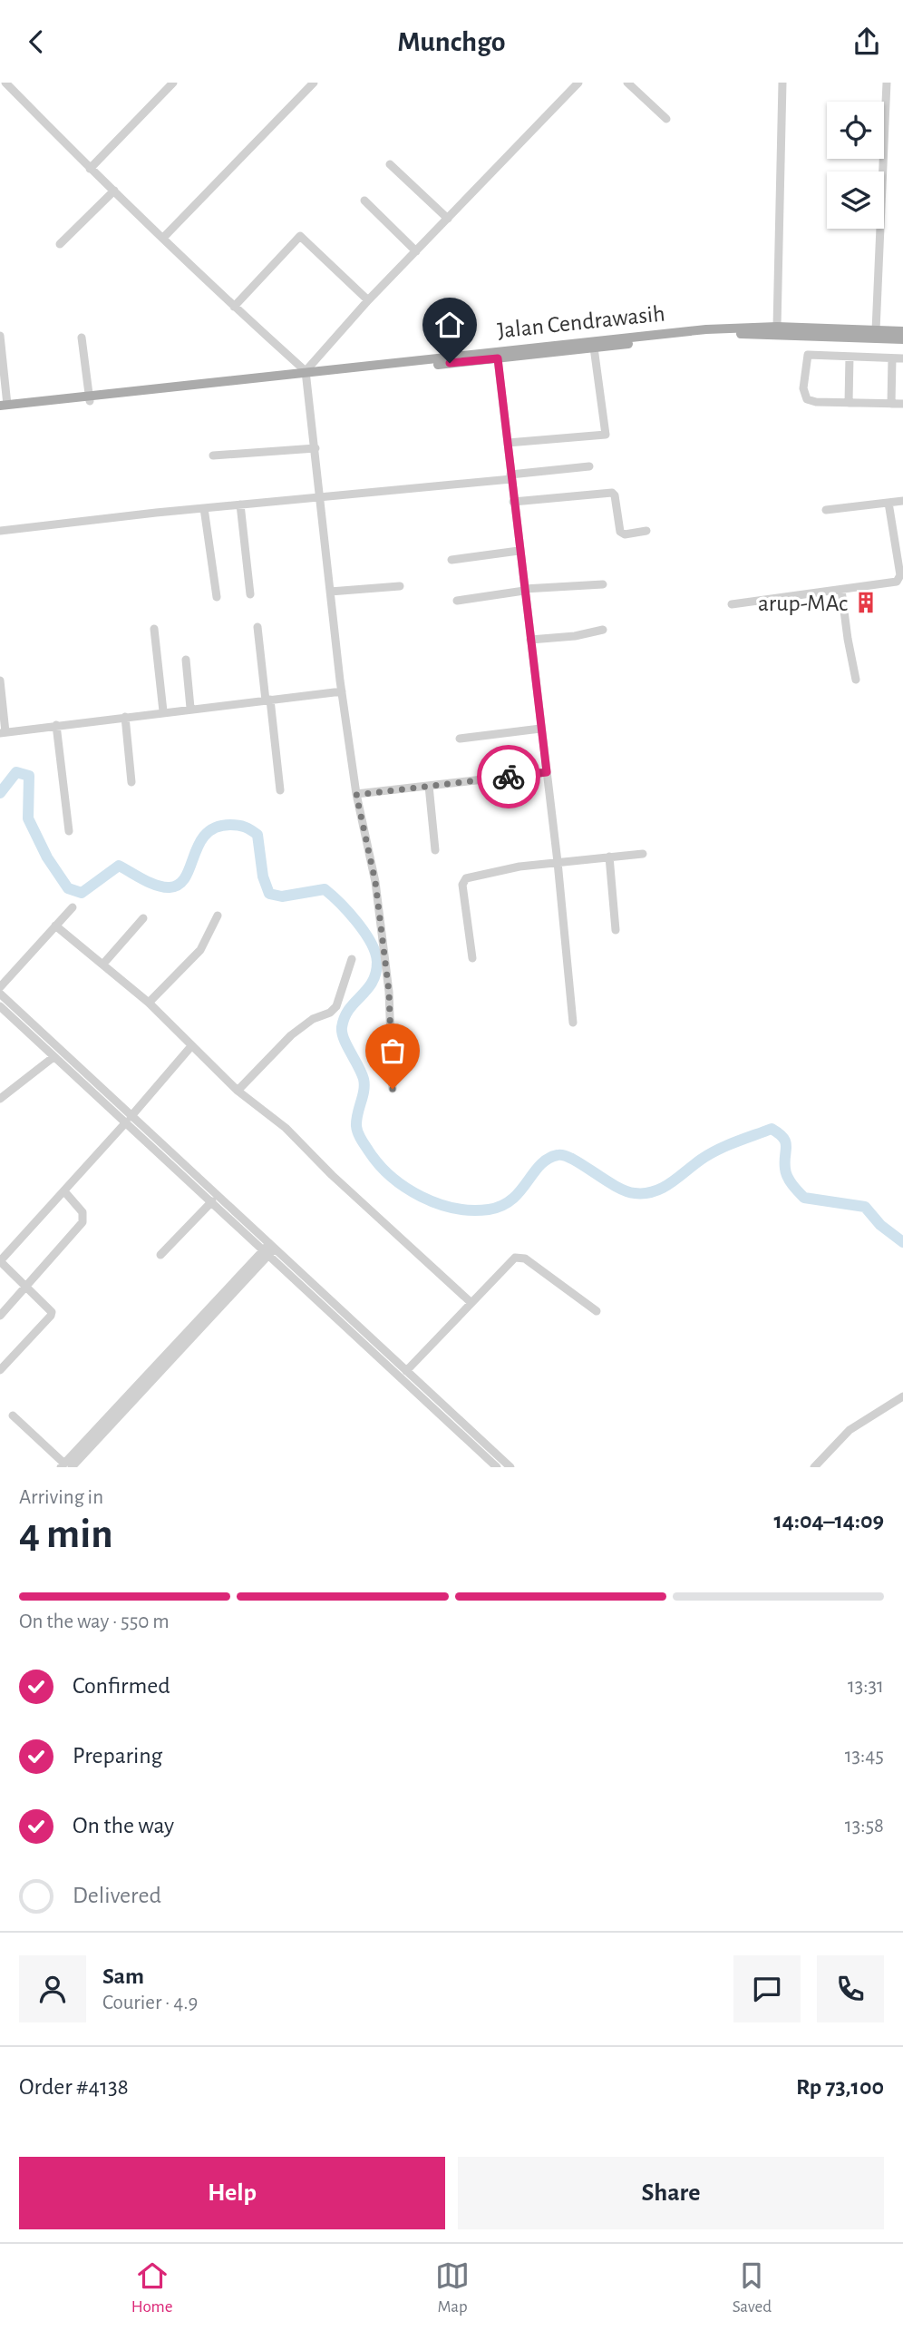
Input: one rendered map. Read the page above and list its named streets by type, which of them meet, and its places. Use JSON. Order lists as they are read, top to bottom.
{
  "streets": {
    "main road": ["Jalan Cendrawasih"]
  },
  "places": {
    "building": ["arup-MAc"]
  },
  "page": {
    "header": "Munchgo",
    "heading": ["4 min", "Arriving in", "14:04–14:09"],
    "panel": [
      "Sam",
      "Courier · 4.9",
      "Order #4138",
      "Rp 73,100"
    ],
    "bar": "On the way · 550 m",
    "list": [
      ["Confirmed", "13:31"],
      ["Preparing", "13:45"],
      ["On the way", "13:58"],
      "Delivered"
    ],
    "buttons": ["Help", "Share"],
    "tabs": ["Home", "Map", "Saved"]
  }
}
